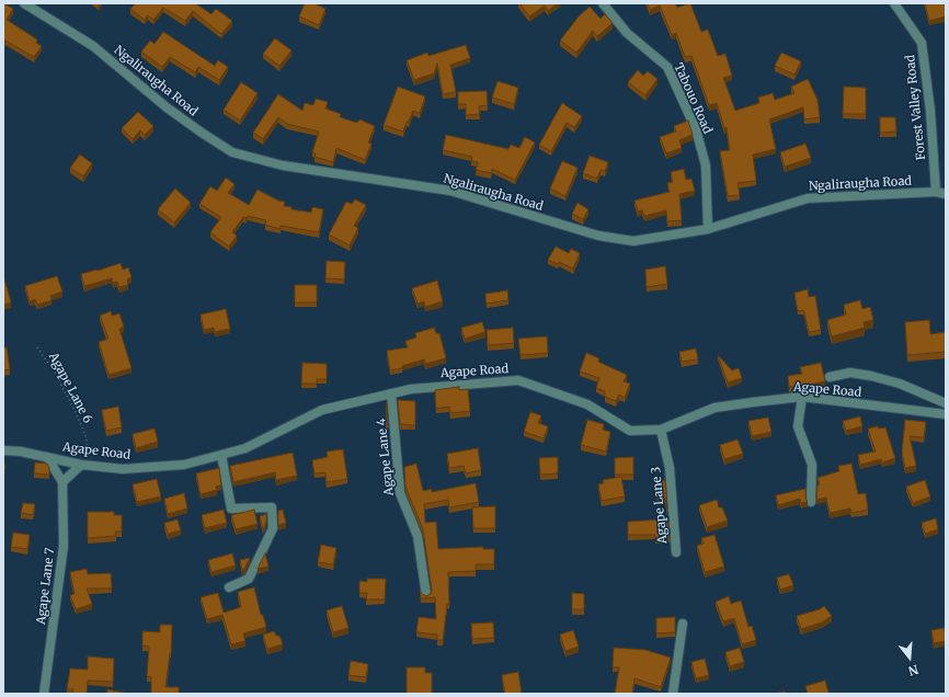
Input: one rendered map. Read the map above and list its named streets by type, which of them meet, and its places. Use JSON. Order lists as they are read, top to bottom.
{
  "streets": {
    "street": [
      "Ngaliraugha Road",
      "Tabouo Road",
      "Forest Valley Road",
      "Agape Road",
      "Agape Lane 4",
      "Agape Lane 3",
      "Agape Lane 7"
    ],
    "path": ["Agape Lane 6"]
  },
  "crossings": [
    ["Ngaliraugha Road", "Tabouo Road"],
    ["Ngaliraugha Road", "Forest Valley Road"],
    ["Agape Road", "Agape Lane 6"],
    ["Agape Road", "Agape Lane 4"],
    ["Agape Road", "Agape Lane 3"],
    ["Agape Road", "Agape Lane 7"]
  ],
  "north": "bottom"
}
